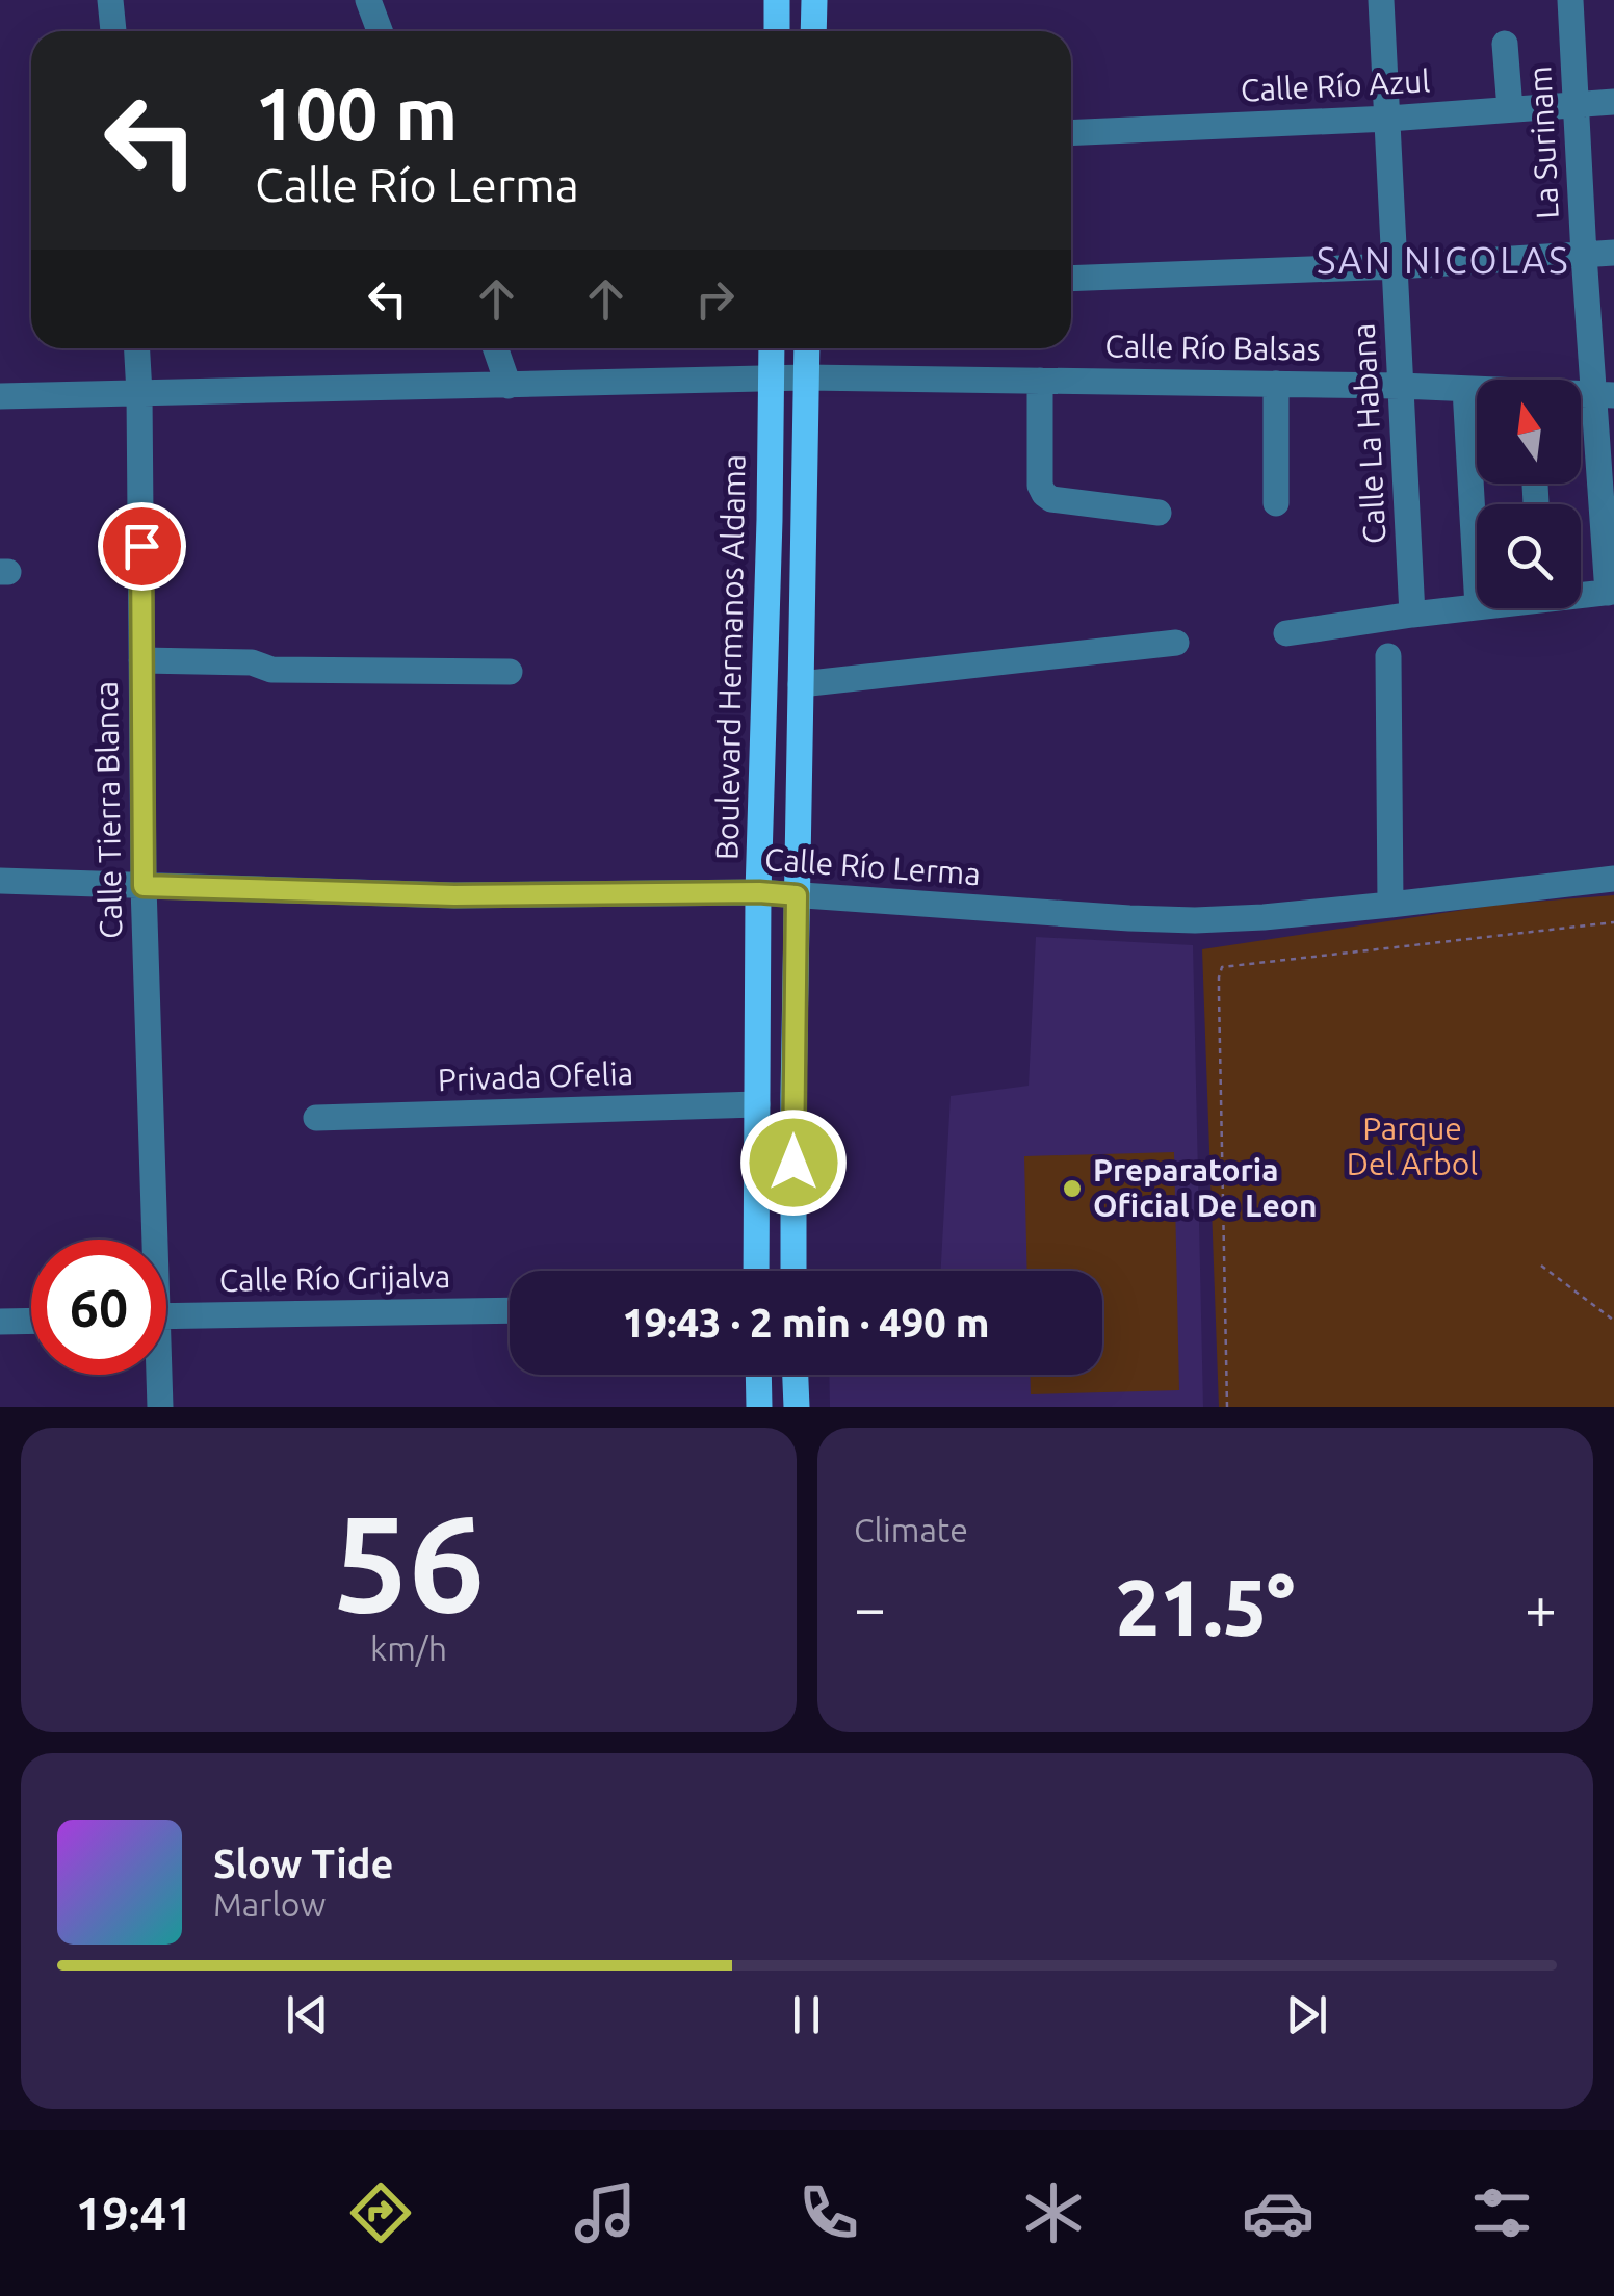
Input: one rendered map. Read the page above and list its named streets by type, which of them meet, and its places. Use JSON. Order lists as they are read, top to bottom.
{
  "streets": {
    "main road": ["Boulevard Hermanos Aldama"],
    "street": [
      "Calle Río Azul",
      "La Surinam",
      "Calle Río Balsas",
      "Calle La Habana",
      "Calle Tierra Blanca",
      "Calle Río Lerma",
      "Privada Ofelia",
      "Calle Río Grijalva"
    ]
  },
  "crossings": [
    ["Calle Río Azul", "La Surinam"],
    ["Calle Río Azul", "Calle La Habana"],
    ["Calle Río Balsas", "Calle La Habana"],
    ["Calle Río Balsas", "Boulevard Hermanos Aldama"],
    ["Calle Río Balsas", "Calle Tierra Blanca"],
    ["Boulevard Hermanos Aldama", "Calle Río Lerma"],
    ["Boulevard Hermanos Aldama", "Privada Ofelia"],
    ["Calle Tierra Blanca", "Calle Río Lerma"]
  ],
  "districts": ["SAN NICOLAS"],
  "parks": ["Parque Del Arbol"],
  "places": ["Preparatoria Oficial De Leon"],
  "north": "top",
  "page": {
    "turn": ["100 m", "Calle Río Lerma"],
    "limit": "60",
    "trip": "19:43 · 2 min · 490 m",
    "tile": [
      ["56", "km/h"],
      "Climate"
    ],
    "heat": ["−", "21.5°", "+"],
    "song": ["Slow Tide", "Marlow"],
    "tabs": "19:41"
  }
}
